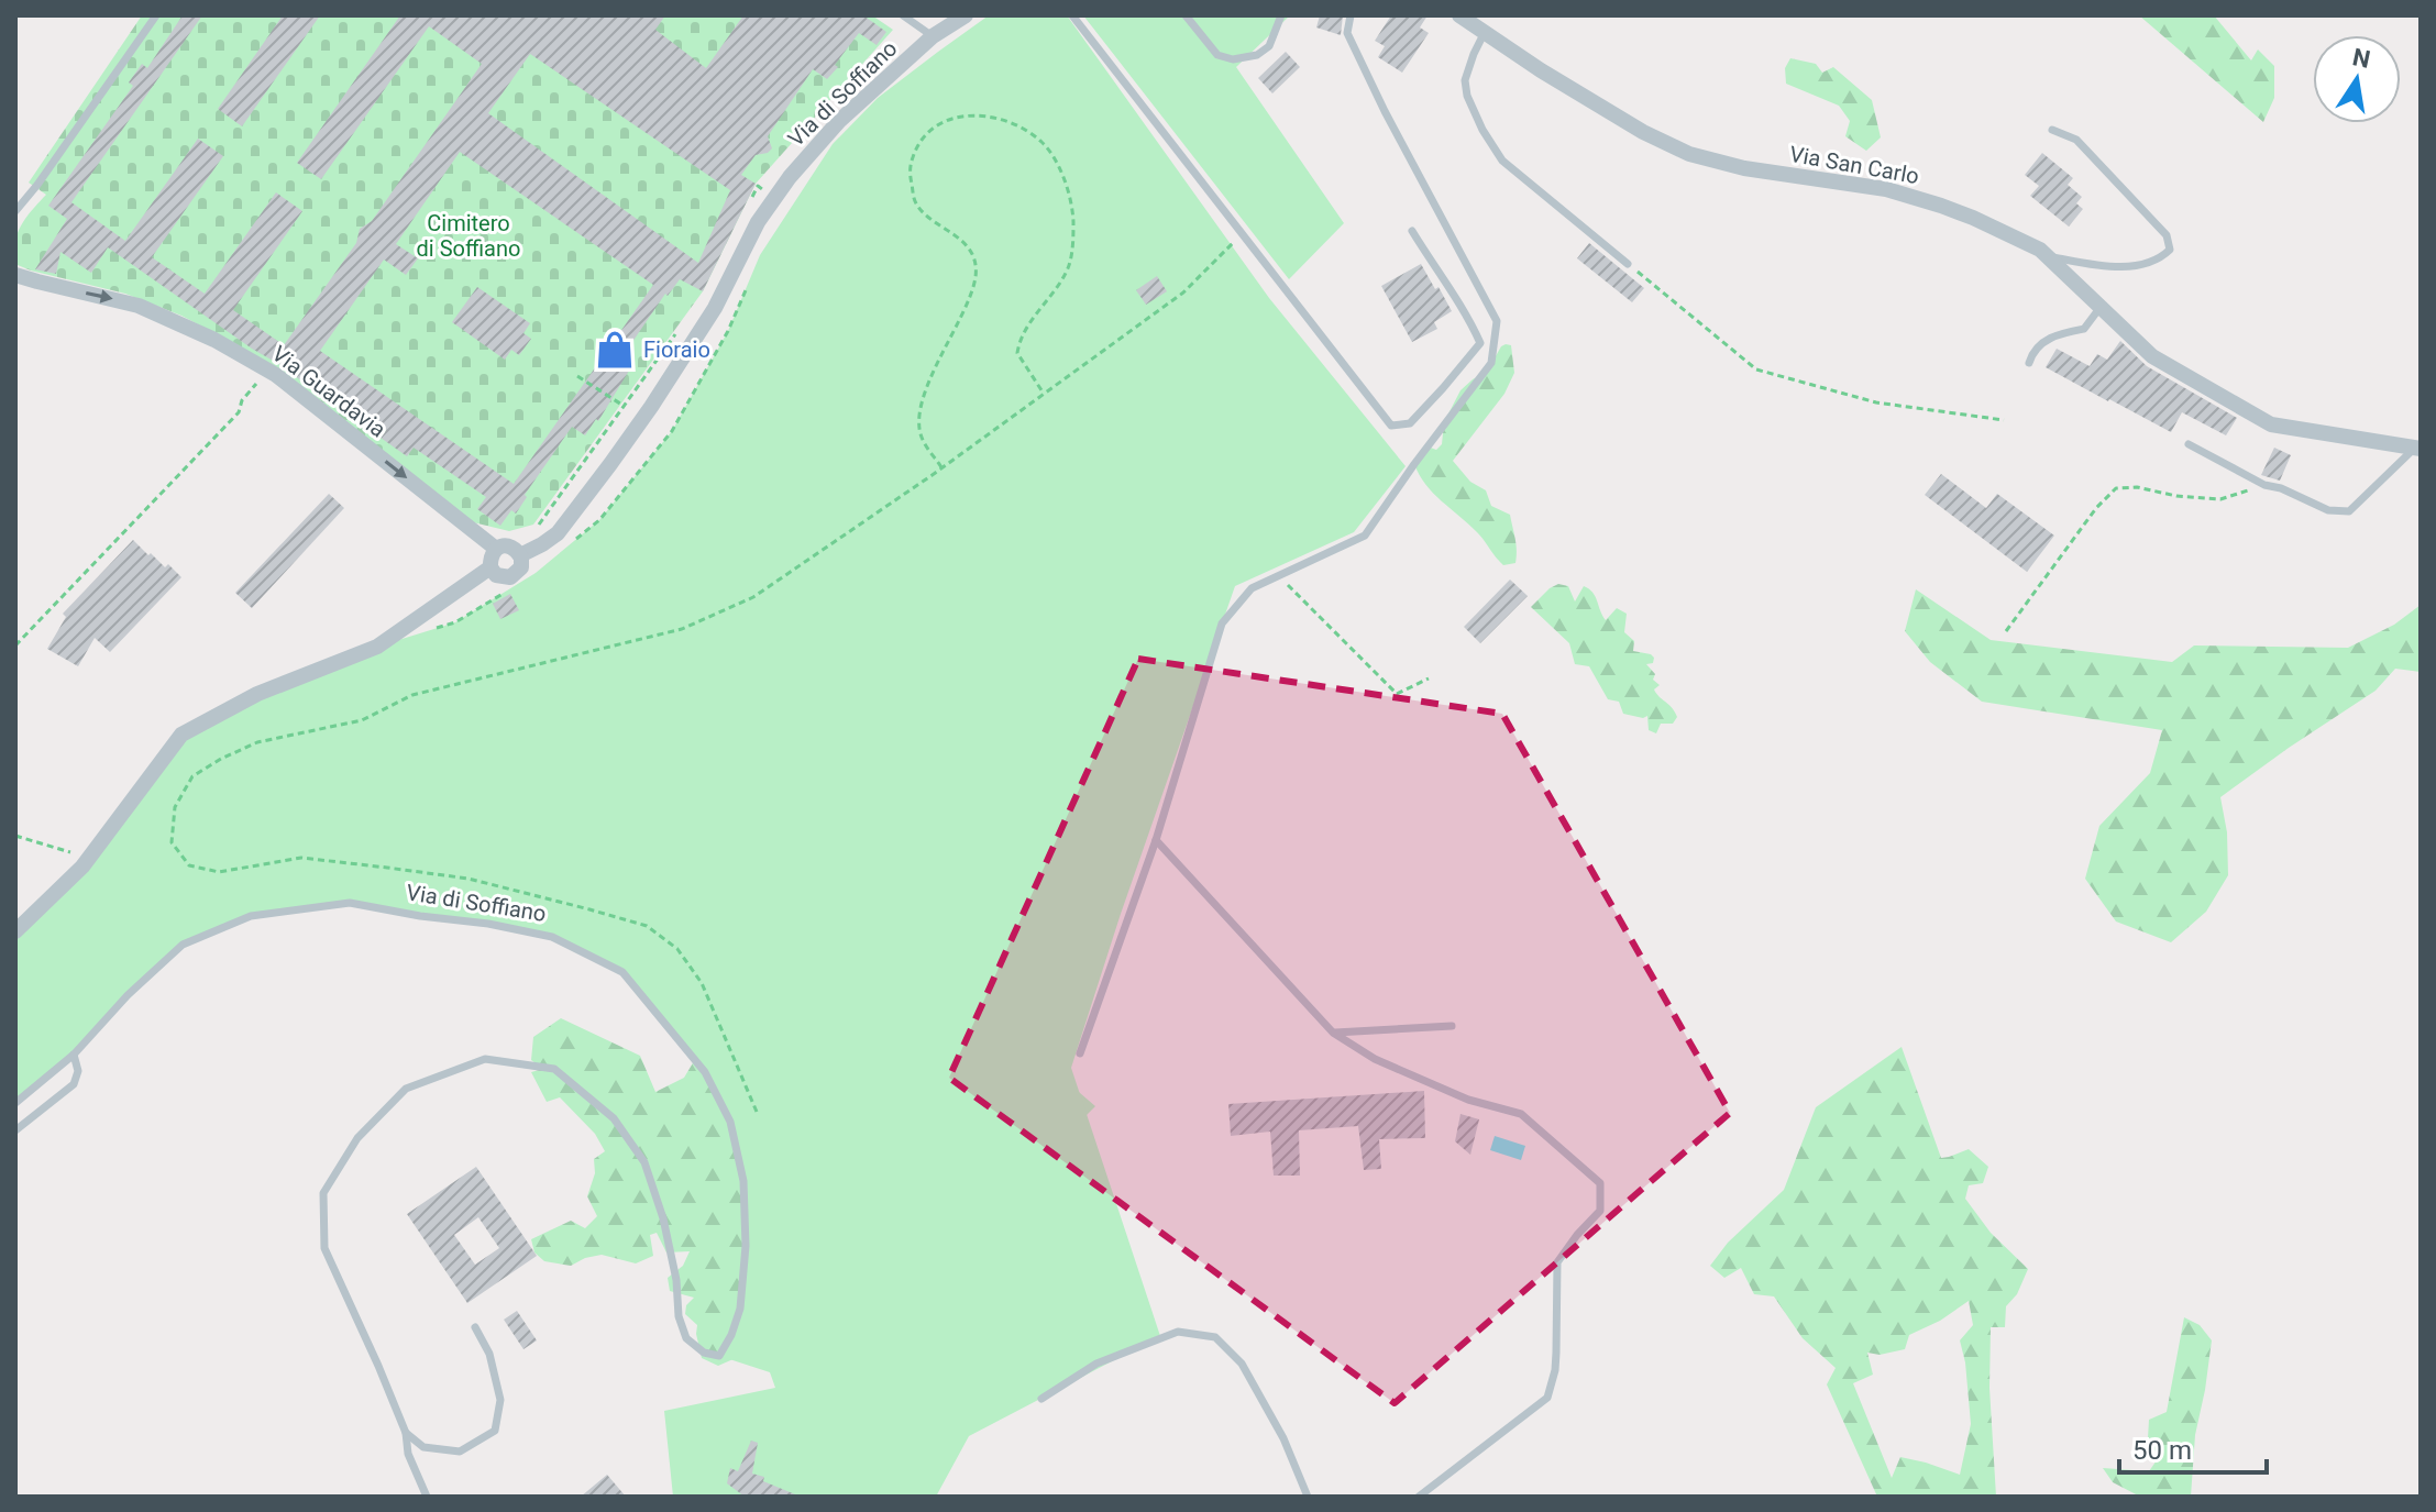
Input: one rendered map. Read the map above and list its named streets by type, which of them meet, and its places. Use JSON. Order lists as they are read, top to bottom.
{
  "streets": {
    "street": ["Via di Soffiano", "Via San Carlo", "Via Guardavia"]
  },
  "crossings": [
    ["Via di Soffiano", "Via Guardavia"]
  ],
  "one_way": ["Via Guardavia"],
  "parks": ["Cimitero di Soffiano"],
  "places": {
    "shop": ["Fioraio"]
  },
  "scale_bar": "50 m",
  "north": "top"
}
